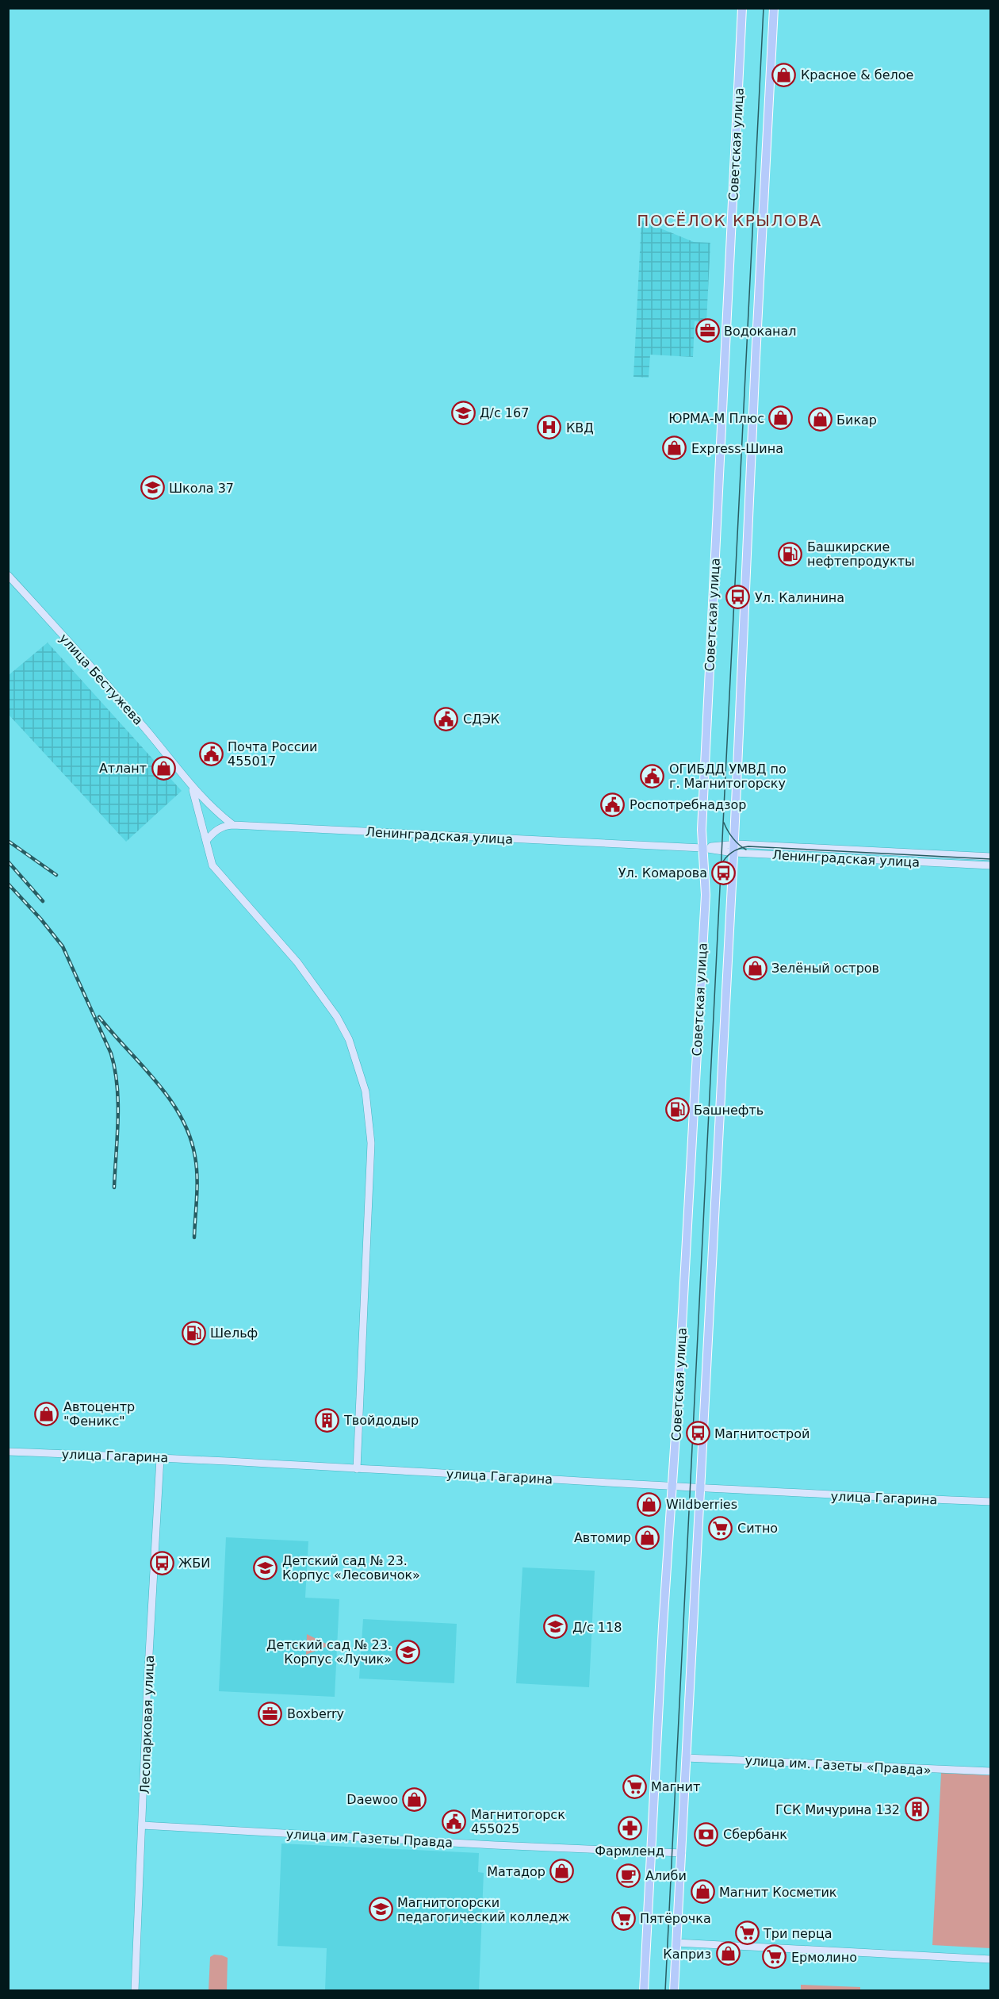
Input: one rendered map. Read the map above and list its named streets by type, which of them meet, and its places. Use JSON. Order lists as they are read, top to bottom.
{
  "streets": {
    "main road": ["Советская улица"],
    "street": [
      "улица Бестужева",
      "Ленинградская улица",
      "улица Гагарина",
      "Лесопарковая улица",
      "улица им. Газеты «Правда»",
      "улица им Газеты Правда"
    ]
  },
  "crossings": [
    ["Советская улица", "Ленинградская улица"],
    ["Советская улица", "улица Гагарина"],
    ["Советская улица", "улица им. Газеты «Правда»"],
    ["Советская улица", "улица им Газеты Правда"],
    ["улица Гагарина", "Лесопарковая улица"],
    ["Лесопарковая улица", "улица им Газеты Правда"]
  ],
  "districts": ["ПОСЁЛОК КРЫЛОВА"],
  "places": {
    "shop": [
      "Красное & белое",
      "ЮРМА-М Плюс",
      "Бикар",
      "Express-Шина",
      "Атлант",
      "Зелёный остров",
      "Автоцентр \"Феникс\"",
      "Wildberries",
      "Автомир",
      "Daewoo",
      "Матадор",
      "Магнит Косметик",
      "Каприз"
    ],
    "office": ["Водоканал", "Boxberry"],
    "school or university": [
      "Д/с 167",
      "Школа 37",
      "Детский сад № 23. Корпус «Лесовичок»",
      "Д/с 118",
      "Детский сад № 23. Корпус «Лучик»",
      "Магнитогорски педагогический колледж"
    ],
    "hospital": ["КВД"],
    "fuel station": ["Башкирские нефтепродукты", "Башнефть", "Шельф"],
    "bus stop": [
      "Ул. Калинина",
      "Ул. Комарова",
      "Магнитострой",
      "ЖБИ"
    ],
    "public building": [
      "СДЭК",
      "Почта России 455017",
      "ОГИБДД УМВД по г. Магнитогорску",
      "Роспотребнадзор",
      "Магнитогорск 455025"
    ],
    "building": ["Твойдодыр", "ГСК Мичурина 132"],
    "supermarket": [
      "Ситно",
      "Магнит",
      "Пятёрочка",
      "Три перца",
      "Ермолино"
    ],
    "pharmacy": ["Фармленд"],
    "bank": ["Сбербанк"],
    "cafe": ["Алиби"]
  }
}
